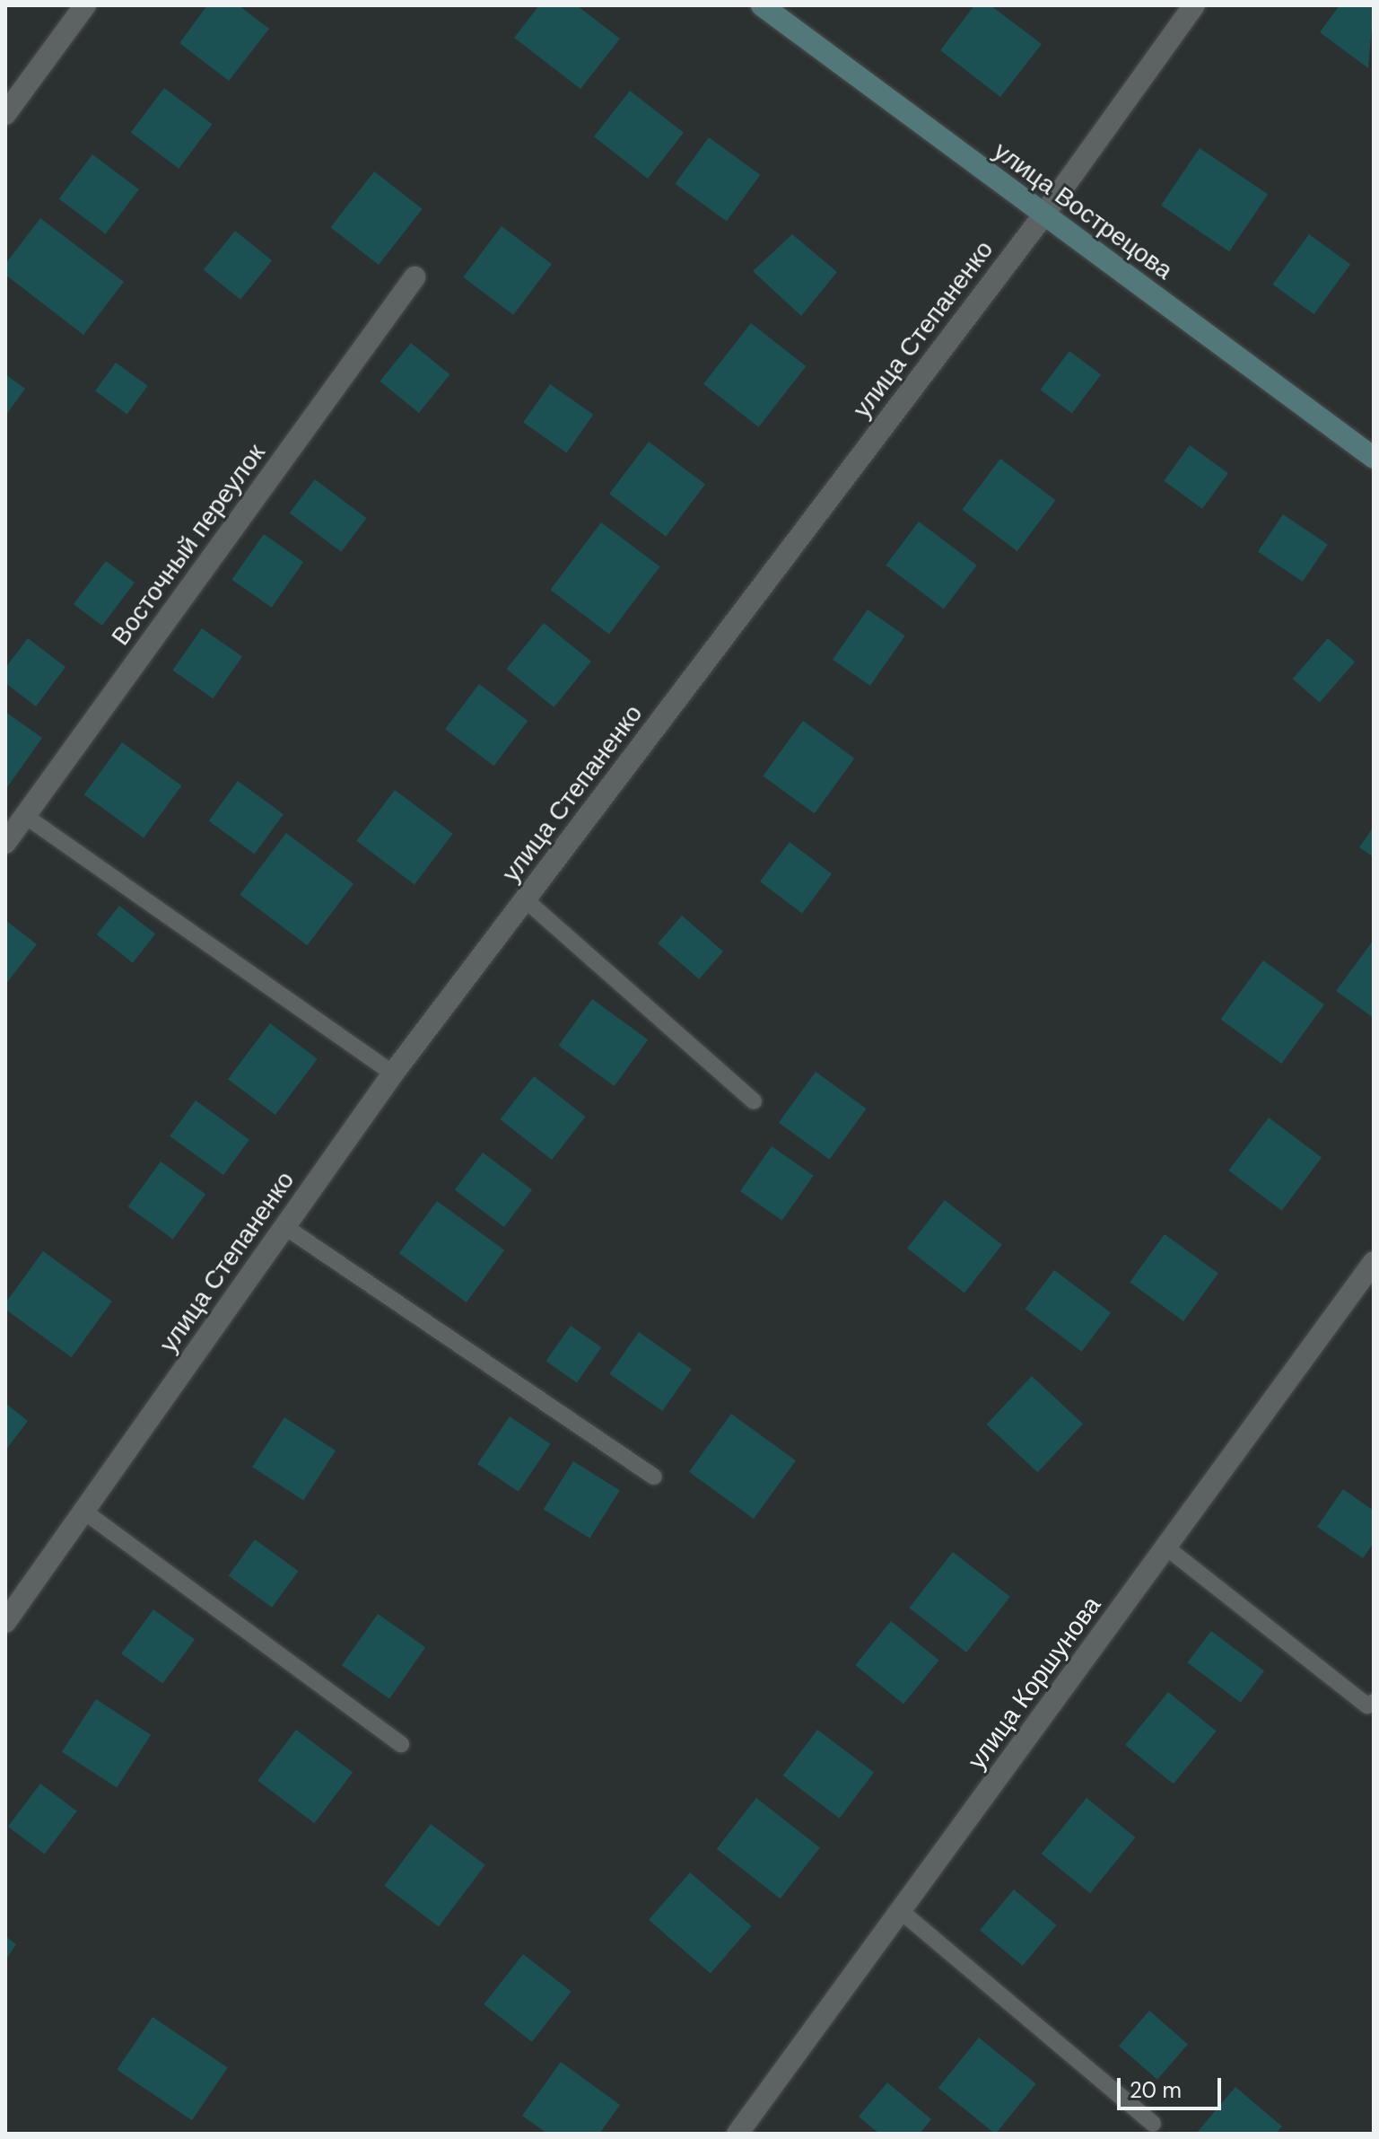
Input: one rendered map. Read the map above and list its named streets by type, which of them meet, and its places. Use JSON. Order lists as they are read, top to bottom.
{
  "streets": {
    "street": [
      "улица Вострецова",
      "улица Степаненко",
      "Восточный переулок",
      "улица Коршунова"
    ]
  },
  "crossings": [
    ["улица Вострецова", "улица Степаненко"]
  ],
  "scale_bar": "20 m"
}
